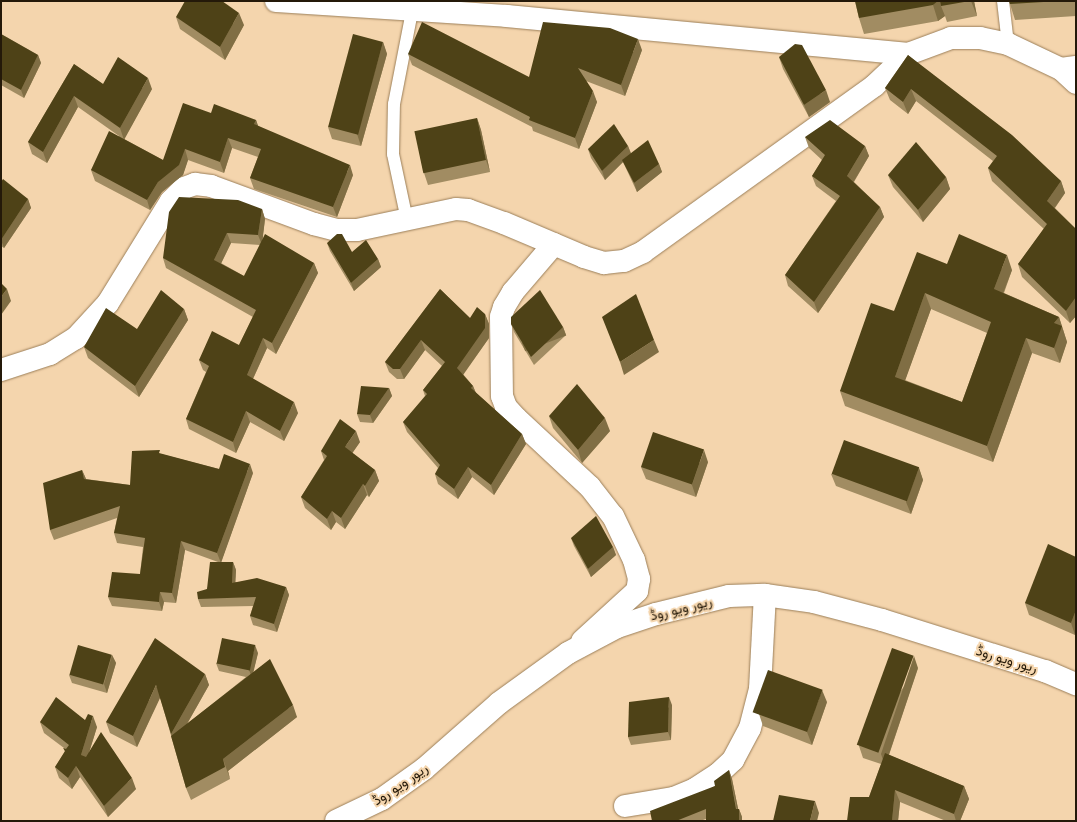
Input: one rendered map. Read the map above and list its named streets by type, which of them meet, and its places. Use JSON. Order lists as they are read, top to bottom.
{
  "streets": {
    "main road": ["ریور ویو روڈ"]
  }
}
